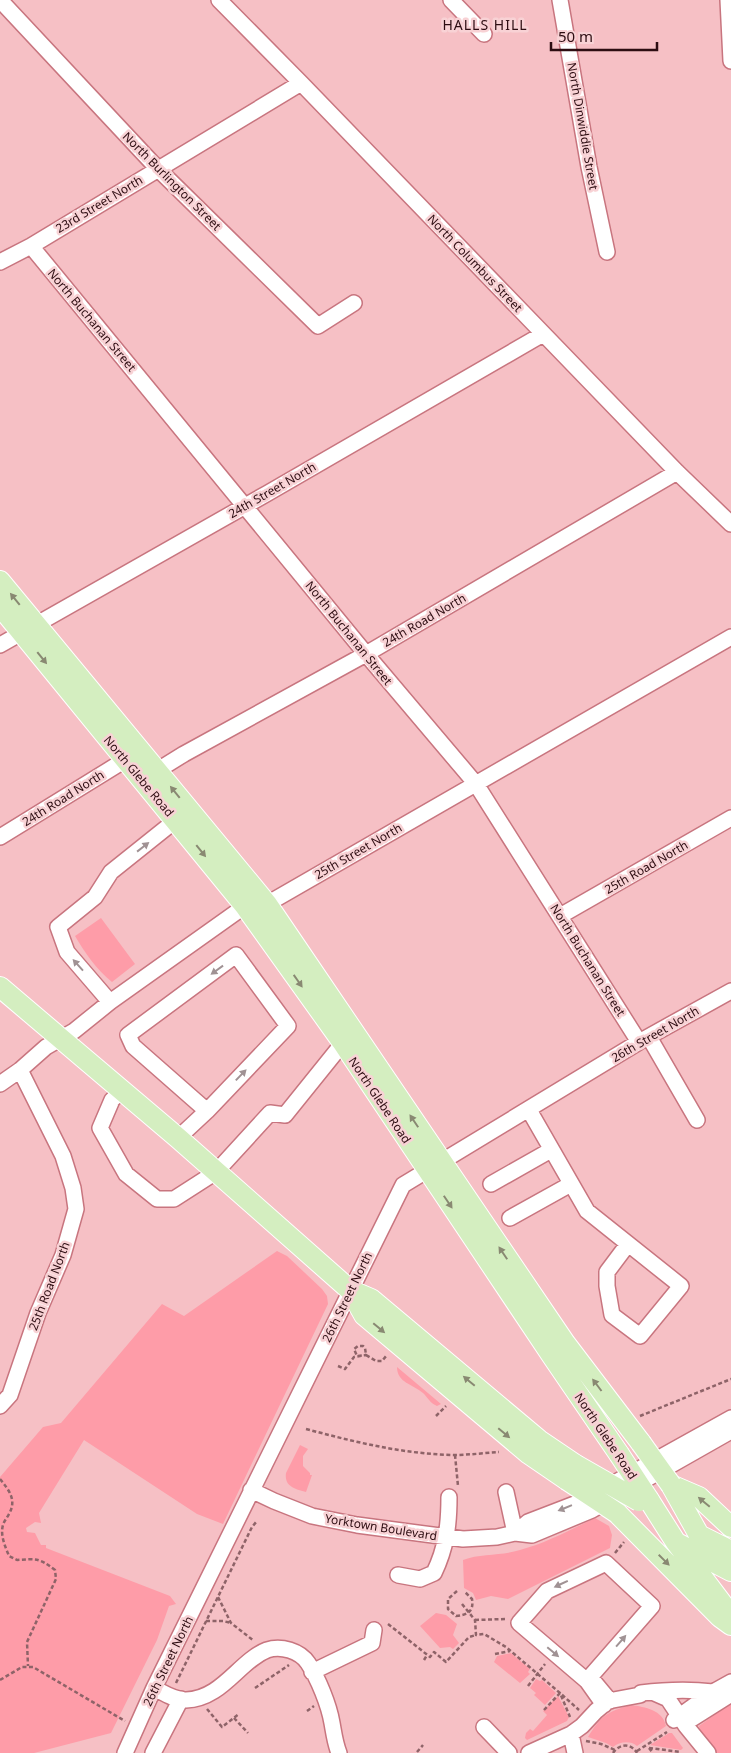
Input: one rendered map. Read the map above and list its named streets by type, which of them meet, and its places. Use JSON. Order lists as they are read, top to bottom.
{
  "streets": {
    "main road": ["North Glebe Road"],
    "street": [
      "North Dinwiddie Street",
      "North Burlington Street",
      "23rd Street North",
      "North Columbus Street",
      "North Buchanan Street",
      "24th Street North",
      "24th Road North",
      "25th Street North",
      "25th Road North",
      "26th Street North",
      "Yorktown Boulevard"
    ]
  },
  "crossings": [
    ["North Burlington Street", "23rd Street North"],
    ["23rd Street North", "North Columbus Street"],
    ["23rd Street North", "North Buchanan Street"],
    ["North Columbus Street", "24th Street North"],
    ["North Columbus Street", "24th Road North"],
    ["North Buchanan Street", "24th Street North"],
    ["North Buchanan Street", "24th Road North"],
    ["North Buchanan Street", "25th Street North"],
    ["North Buchanan Street", "25th Road North"],
    ["North Buchanan Street", "26th Street North"],
    ["24th Street North", "North Glebe Road"],
    ["24th Road North", "North Glebe Road"],
    ["North Glebe Road", "25th Street North"],
    ["North Glebe Road", "26th Street North"],
    ["26th Street North", "Yorktown Boulevard"]
  ],
  "districts": ["HALLS HILL"],
  "scale_bar": "50 m"
}
